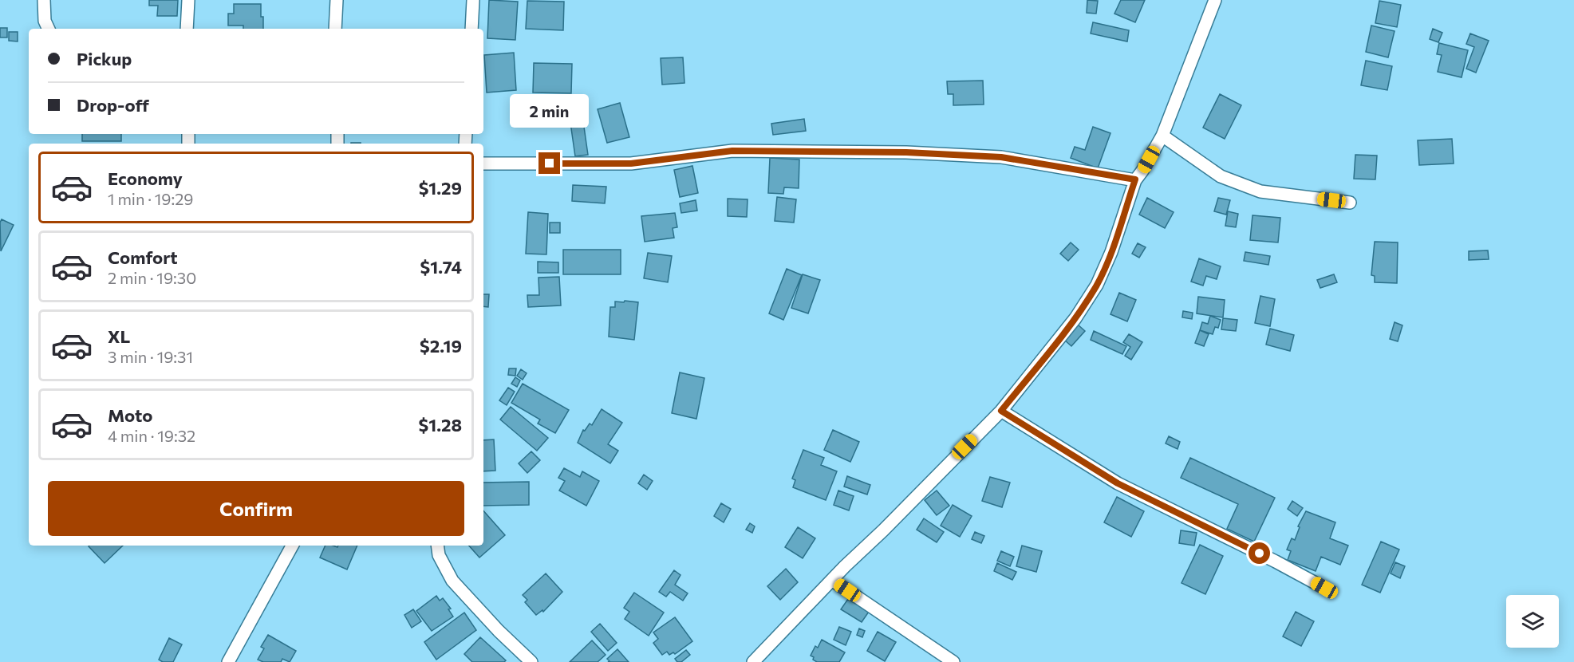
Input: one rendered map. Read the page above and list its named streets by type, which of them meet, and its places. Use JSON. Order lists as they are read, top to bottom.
{
  "page": {
    "banner": ["Pickup", "Drop-off"],
    "bubble": "2 min",
    "list": [
      {
        "name": "Economy",
        "note": "1 min · 19:29",
        "value": "$1.29"
      },
      {
        "name": "Comfort",
        "note": "2 min · 19:30",
        "value": "$1.74"
      },
      {
        "name": "XL",
        "note": "3 min · 19:31",
        "value": "$2.19"
      },
      {
        "name": "Moto",
        "note": "4 min · 19:32",
        "value": "$1.28"
      }
    ],
    "buttons": "Confirm"
  }
}
